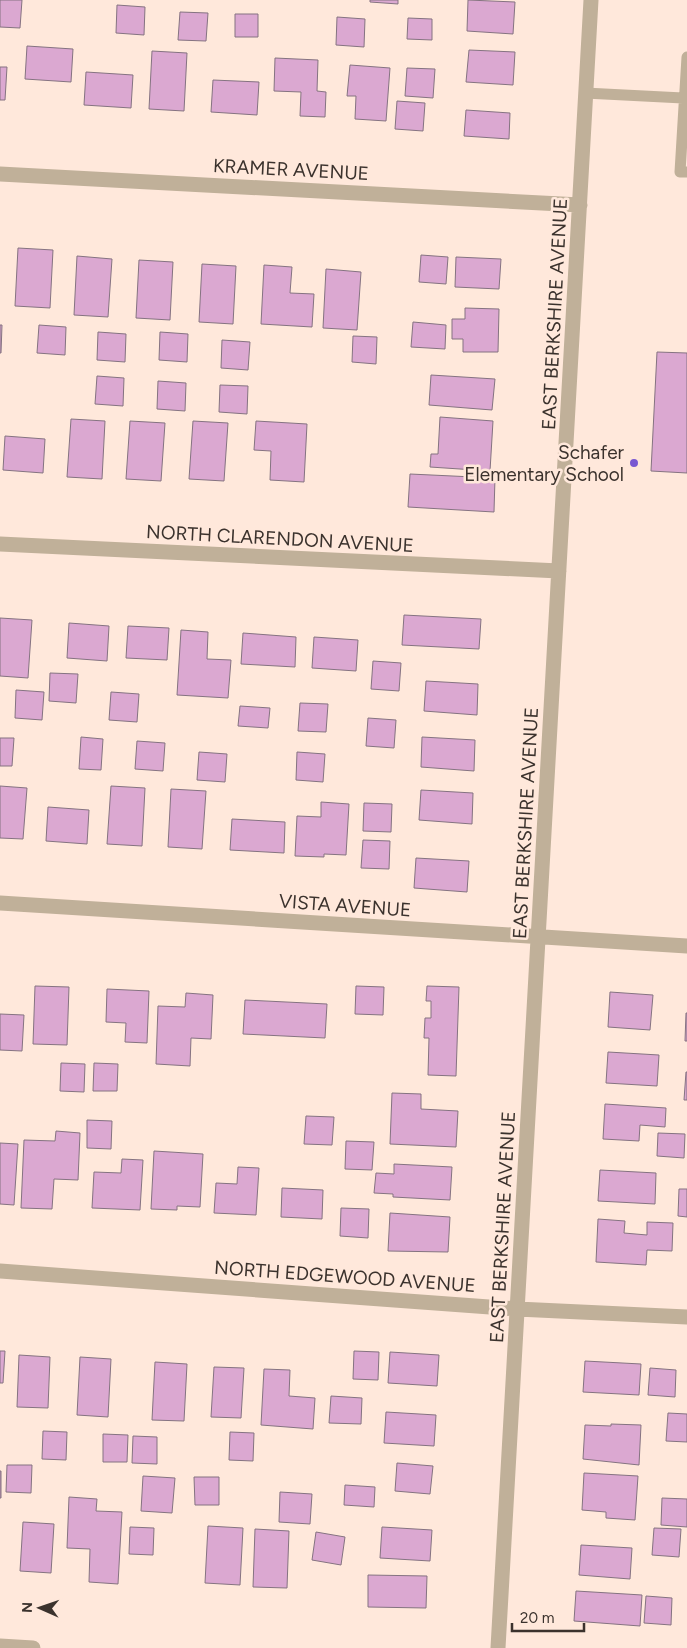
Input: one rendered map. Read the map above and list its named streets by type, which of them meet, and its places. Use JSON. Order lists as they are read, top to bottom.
{
  "streets": {
    "street": [
      "KRAMER AVENUE",
      "EAST BERKSHIRE AVENUE",
      "NORTH CLARENDON AVENUE",
      "VISTA AVENUE",
      "NORTH EDGEWOOD AVENUE"
    ]
  },
  "crossings": [
    ["KRAMER AVENUE", "EAST BERKSHIRE AVENUE"],
    ["EAST BERKSHIRE AVENUE", "NORTH CLARENDON AVENUE"],
    ["EAST BERKSHIRE AVENUE", "VISTA AVENUE"],
    ["EAST BERKSHIRE AVENUE", "NORTH EDGEWOOD AVENUE"]
  ],
  "places": ["Schafer Elementary School"],
  "scale_bar": "20 m",
  "north": "left"
}
